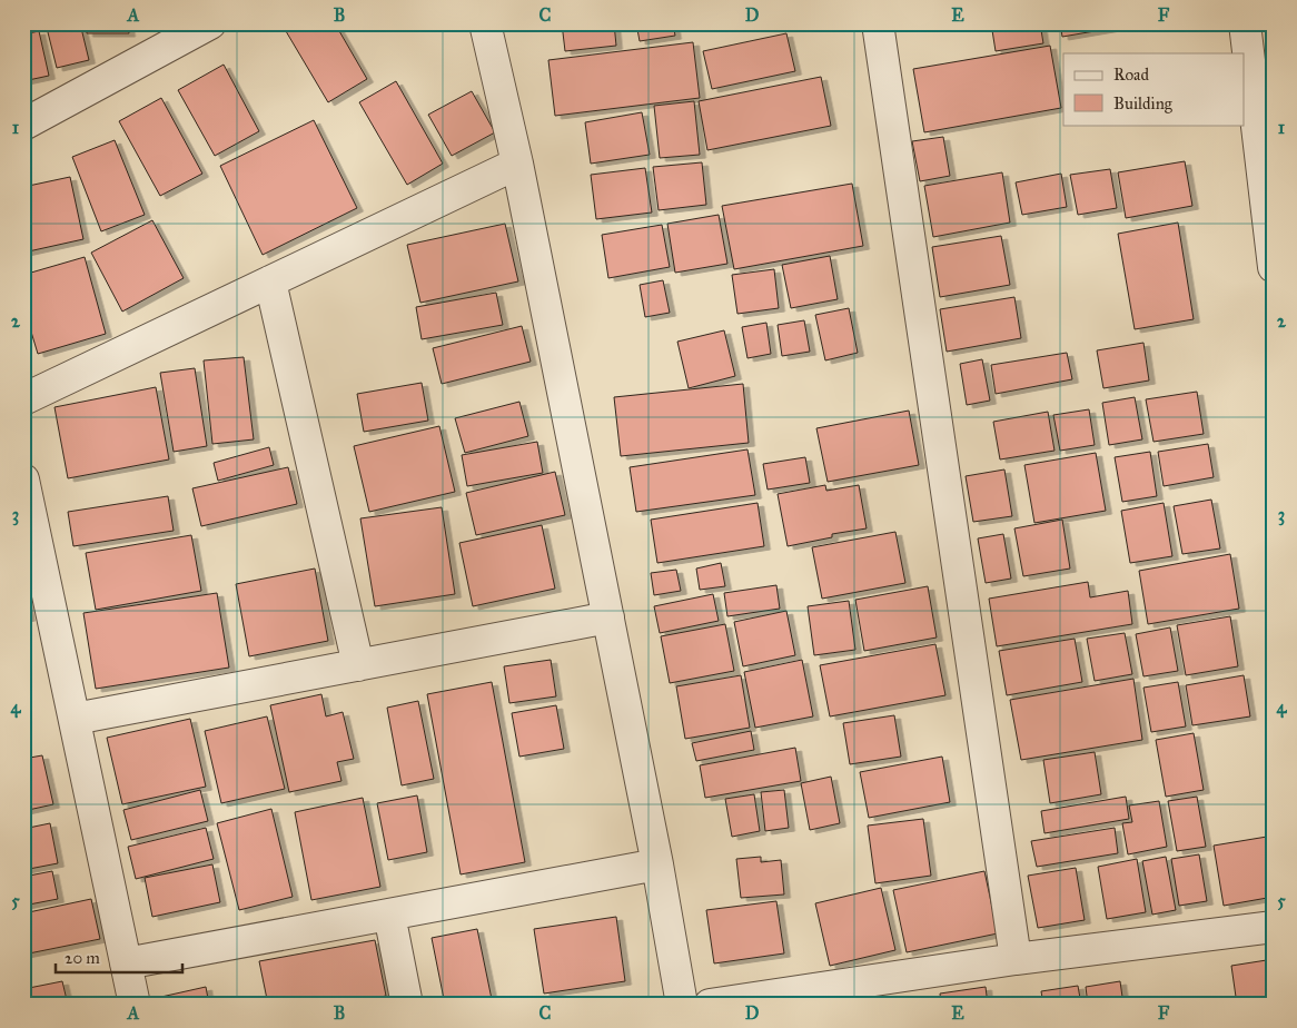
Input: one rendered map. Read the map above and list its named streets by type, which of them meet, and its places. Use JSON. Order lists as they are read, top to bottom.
{
  "legend": ["Road", "Building"],
  "scale_bar": "20 m",
  "grid": {
    "columns": [
      "A",
      "B",
      "C",
      "D",
      "E",
      "F"
    ],
    "rows": [
      "1",
      "2",
      "3",
      "4",
      "5"
    ]
  }
}
